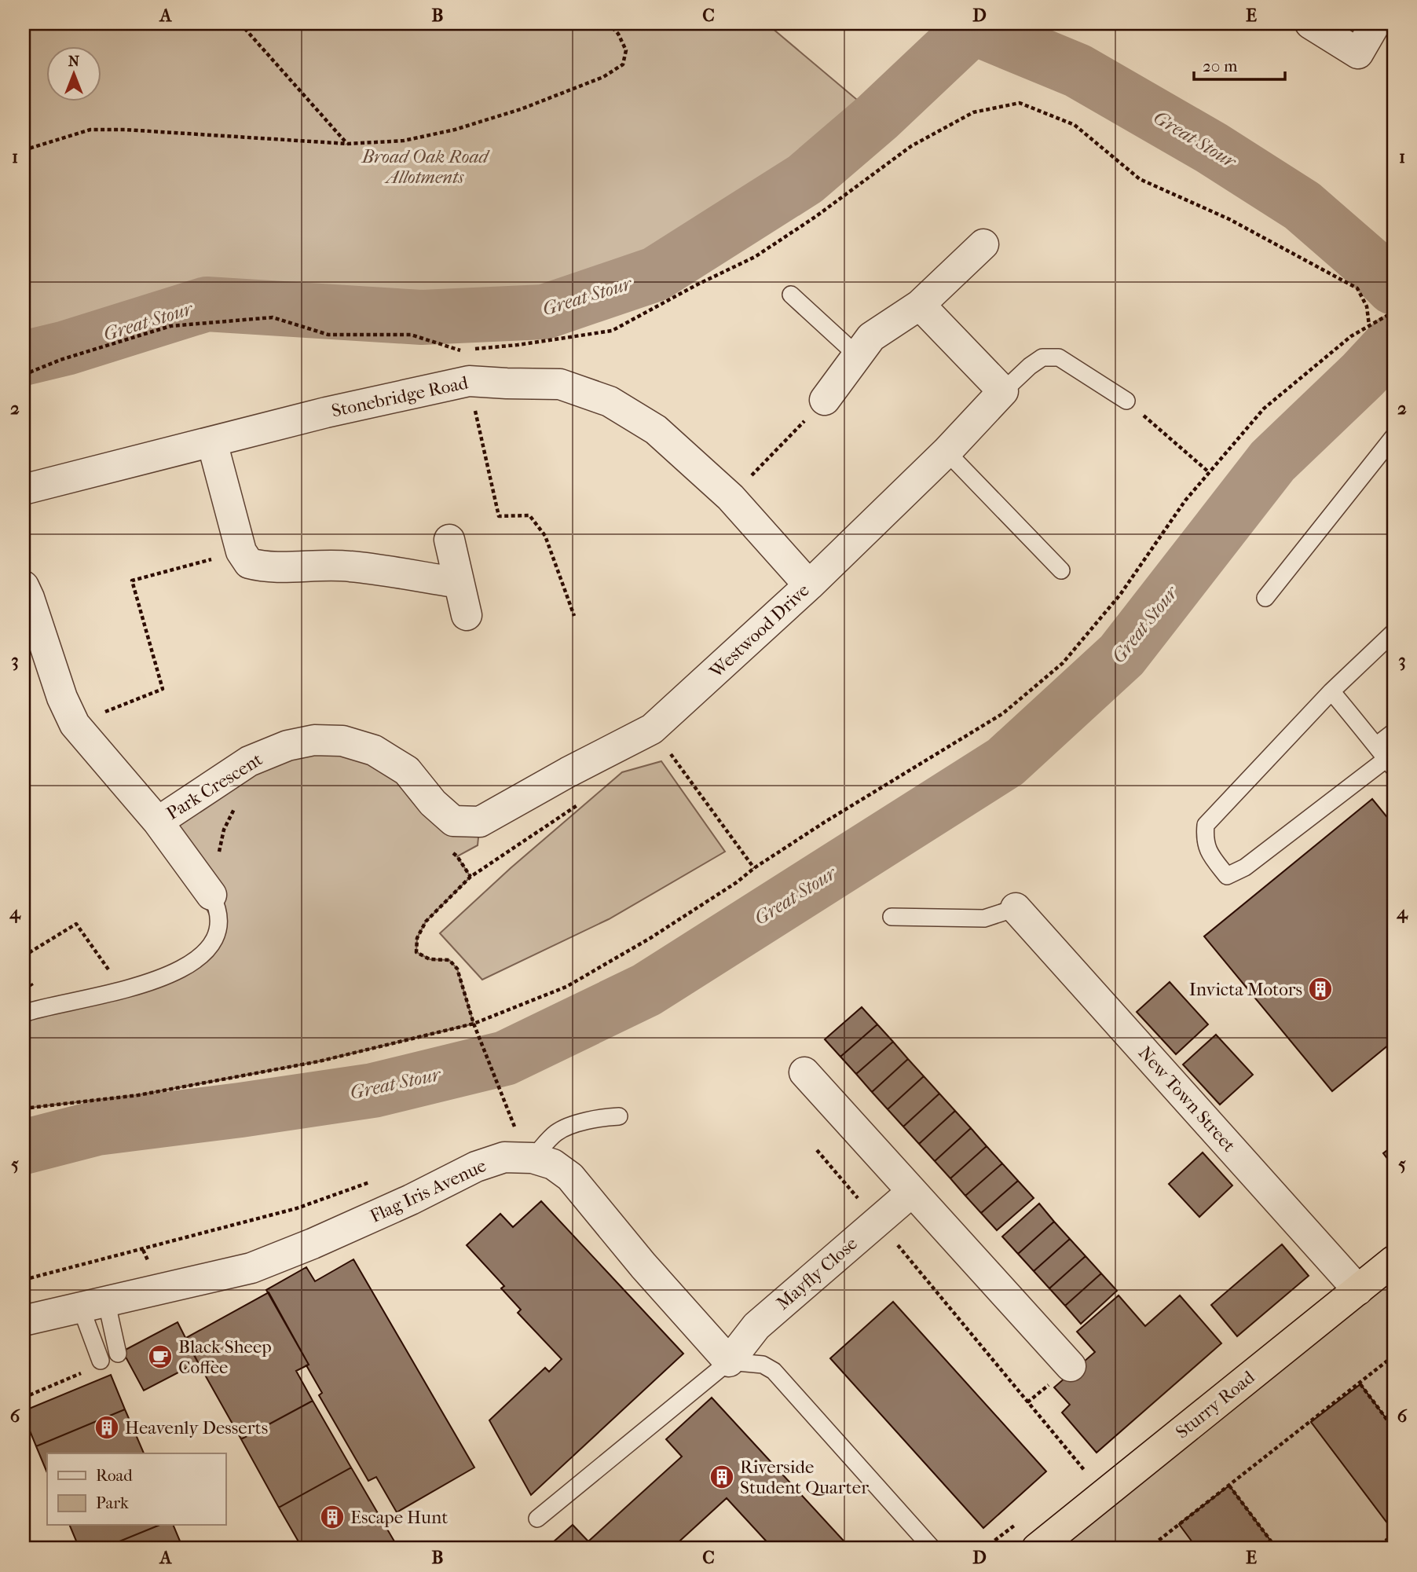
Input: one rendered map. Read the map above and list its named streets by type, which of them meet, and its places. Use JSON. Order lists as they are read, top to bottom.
{
  "streets": {
    "highway": ["Sturry Road"],
    "street": [
      "Stonebridge Road",
      "Westwood Drive",
      "Park Crescent",
      "New Town Street",
      "Flag Iris Avenue",
      "Mayfly Close"
    ]
  },
  "crossings": [
    ["Stonebridge Road", "Westwood Drive"],
    ["Westwood Drive", "Park Crescent"],
    ["New Town Street", "Sturry Road"],
    ["Flag Iris Avenue", "Mayfly Close"]
  ],
  "water": ["Great Stour"],
  "parks": ["Broad Oak Road Allotments"],
  "places": {
    "building": [
      "Invicta Motors",
      "Heavenly Desserts",
      "Riverside Student Quarter",
      "Escape Hunt"
    ],
    "cafe": ["Black Sheep Coffee"]
  },
  "legend": ["Road", "Park"],
  "scale_bar": "20 m",
  "north": "top",
  "grid": {
    "columns": [
      "A",
      "B",
      "C",
      "D",
      "E"
    ],
    "rows": [
      "1",
      "2",
      "3",
      "4",
      "5",
      "6"
    ]
  }
}
